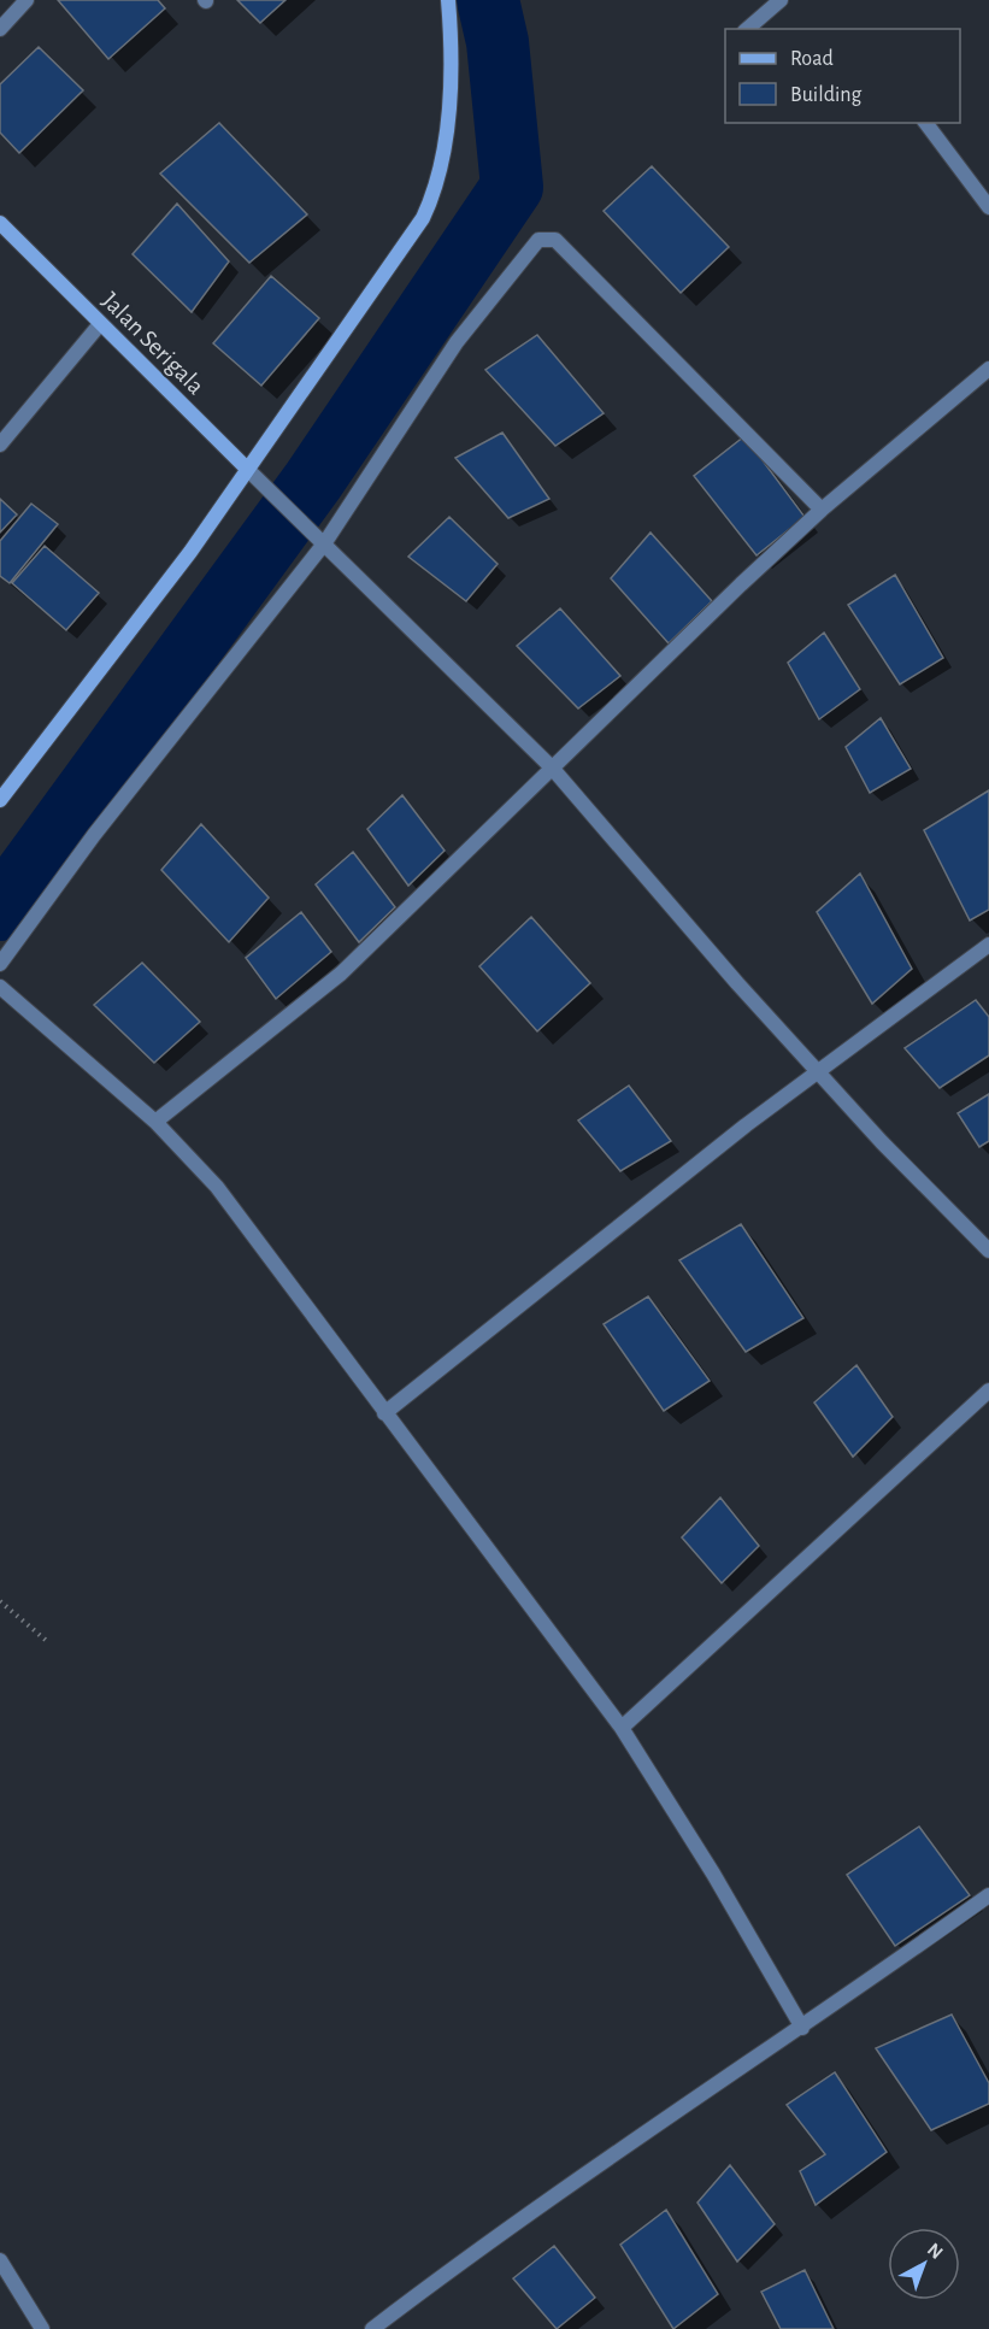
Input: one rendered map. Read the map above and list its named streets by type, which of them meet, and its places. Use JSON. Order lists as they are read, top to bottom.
{
  "streets": {
    "street": ["Jalan Serigala"]
  },
  "legend": ["Road", "Building"],
  "north": "top right"
}
